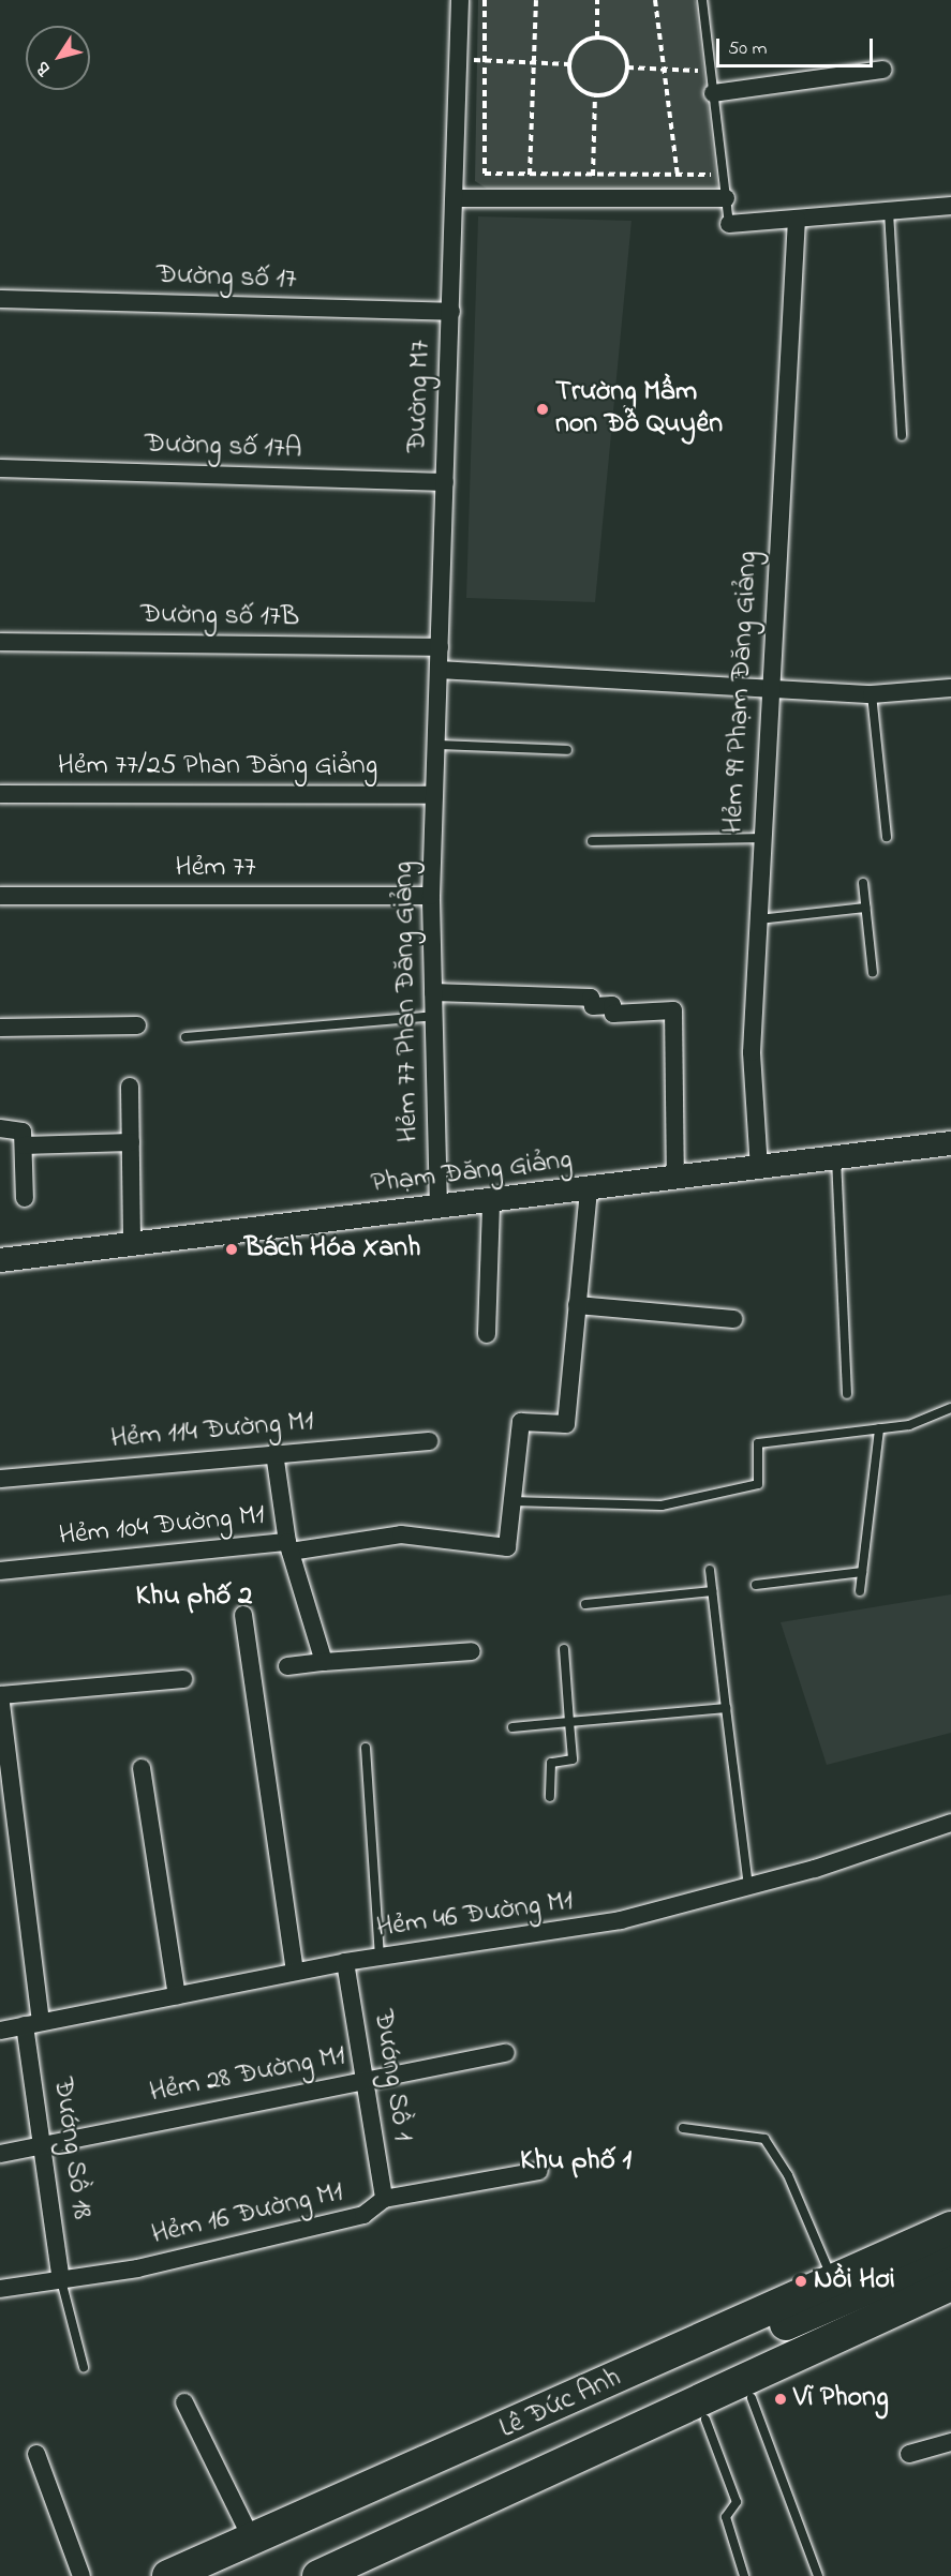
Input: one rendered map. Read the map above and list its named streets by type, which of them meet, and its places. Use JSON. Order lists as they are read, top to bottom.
{
  "streets": {
    "highway": ["Lê Đức Anh"],
    "street": [
      "Đường số 17",
      "Đường M7",
      "Đường số 17A",
      "Đường số 17B",
      "Hẻm 99 Phạm Đăng Giảng",
      "Hẻm 77/25 Phan Đăng Giảng",
      "Hẻm 77",
      "Hẻm 77 Phan Đăng Giảng",
      "Phạm Đăng Giảng",
      "Hẻm 114 Đường M1",
      "Hẻm 104 Đường M1",
      "Hẻm 46 Đường M1",
      "Hẻm 28 Đường M1",
      "Đướng Sồ 1",
      "Đướng Sồ 18",
      "Hẻm 16 Đường M1"
    ]
  },
  "crossings": [
    ["Đường số 17", "Đường M7"],
    ["Đường M7", "Đường số 17A"],
    ["Đường M7", "Đường số 17B"],
    ["Đường M7", "Hẻm 77/25 Phan Đăng Giảng"],
    ["Đường M7", "Hẻm 77 Phan Đăng Giảng"],
    ["Hẻm 99 Phạm Đăng Giảng", "Phạm Đăng Giảng"],
    ["Hẻm 77/25 Phan Đăng Giảng", "Hẻm 77 Phan Đăng Giảng"],
    ["Hẻm 77", "Hẻm 77 Phan Đăng Giảng"],
    ["Hẻm 77 Phan Đăng Giảng", "Phạm Đăng Giảng"],
    ["Hẻm 46 Đường M1", "Đướng Sồ 1"],
    ["Hẻm 46 Đường M1", "Đướng Sồ 18"],
    ["Hẻm 28 Đường M1", "Đướng Sồ 1"],
    ["Hẻm 28 Đường M1", "Đướng Sồ 18"],
    ["Đướng Sồ 1", "Hẻm 16 Đường M1"],
    ["Đướng Sồ 18", "Hẻm 16 Đường M1"]
  ],
  "districts": ["Khu phố 2", "Khu phố 1"],
  "places": [
    "Trường Mầm non Đỗ Quyên",
    "Bách Hóa Xanh",
    "Nồi Hơi",
    "Vĩ Phong"
  ],
  "scale_bar": "50 m",
  "north": "bottom left"
}
